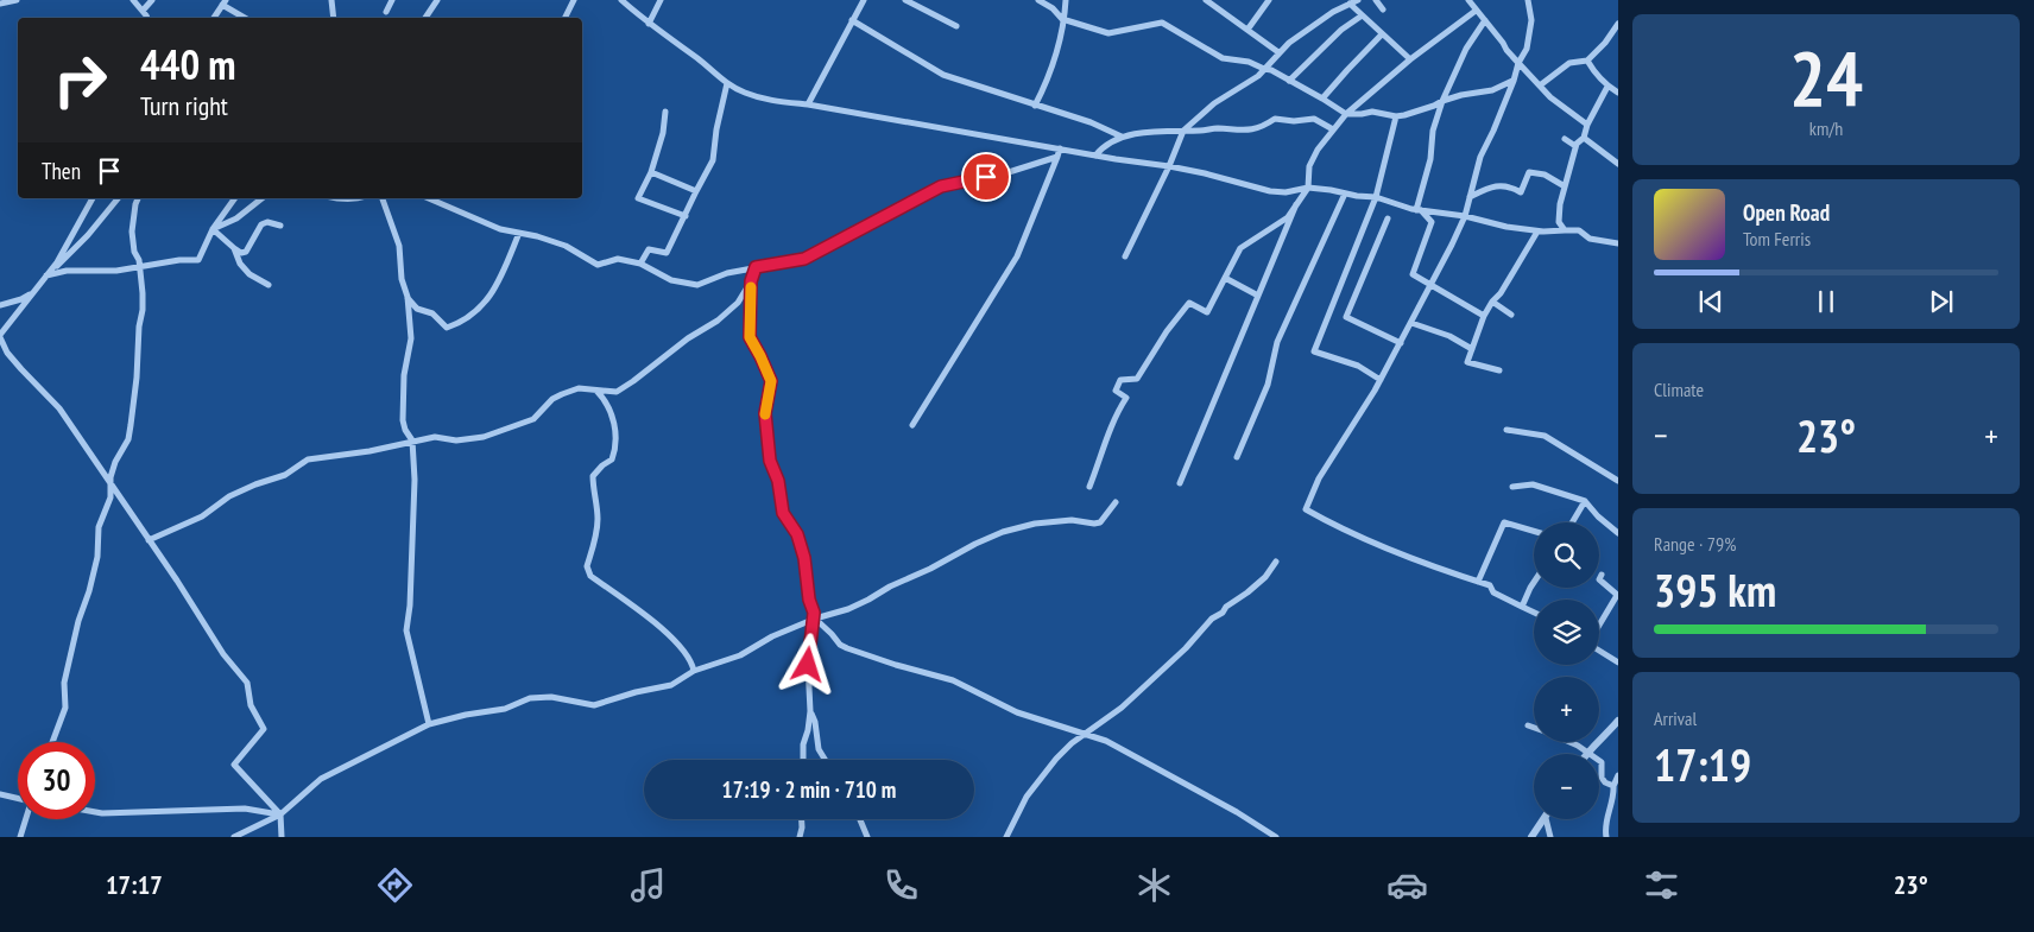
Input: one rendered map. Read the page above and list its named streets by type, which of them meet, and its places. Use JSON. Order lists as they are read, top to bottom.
{
  "page": {
    "tile": [
      ["24", "km/h"],
      "Climate",
      ["Range · 79%", "395 km"],
      ["Arrival", "17:19"]
    ],
    "turn": ["440 m", "Turn right"],
    "then": "Then",
    "song": ["Open Road", "Tom Ferris"],
    "heat": ["−", "23°", "+"],
    "map_buttons": ["+", "−"],
    "limit": "30",
    "trip": "17:19 · 2 min · 710 m",
    "tabs": ["17:17", "23°"]
  }
}
